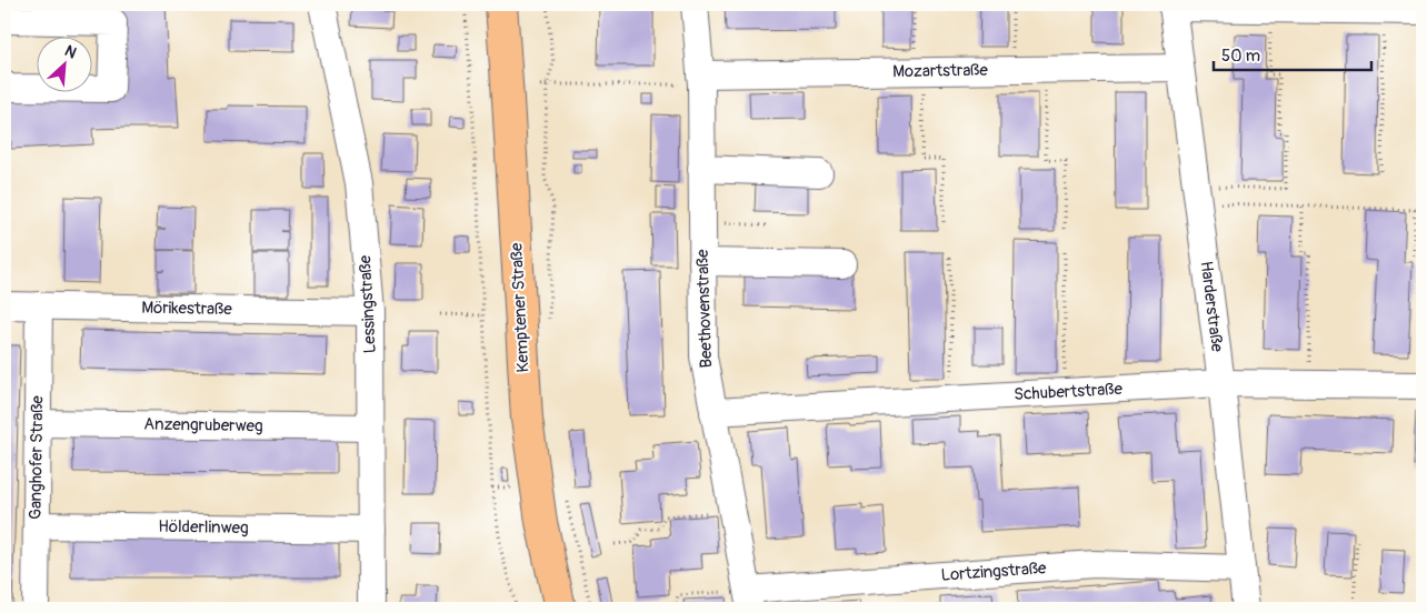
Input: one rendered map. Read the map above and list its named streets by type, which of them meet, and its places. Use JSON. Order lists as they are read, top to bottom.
{
  "streets": {
    "main road": ["Kemptener Straße"],
    "street": [
      "Mozartstraße",
      "Lessingstraße",
      "Harderstraße",
      "Mörikestraße",
      "Beethovenstraße",
      "Schubertstraße",
      "Anzengruberweg",
      "Ganghofer Straße",
      "Hölderlinweg",
      "Lortzingstraße"
    ]
  },
  "crossings": [
    ["Mozartstraße", "Harderstraße"],
    ["Mozartstraße", "Beethovenstraße"],
    ["Lessingstraße", "Mörikestraße"],
    ["Lessingstraße", "Anzengruberweg"],
    ["Lessingstraße", "Hölderlinweg"],
    ["Harderstraße", "Schubertstraße"],
    ["Harderstraße", "Lortzingstraße"],
    ["Mörikestraße", "Ganghofer Straße"],
    ["Beethovenstraße", "Schubertstraße"],
    ["Beethovenstraße", "Lortzingstraße"],
    ["Anzengruberweg", "Ganghofer Straße"],
    ["Ganghofer Straße", "Hölderlinweg"]
  ],
  "scale_bar": "50 m",
  "north": "top right"
}
